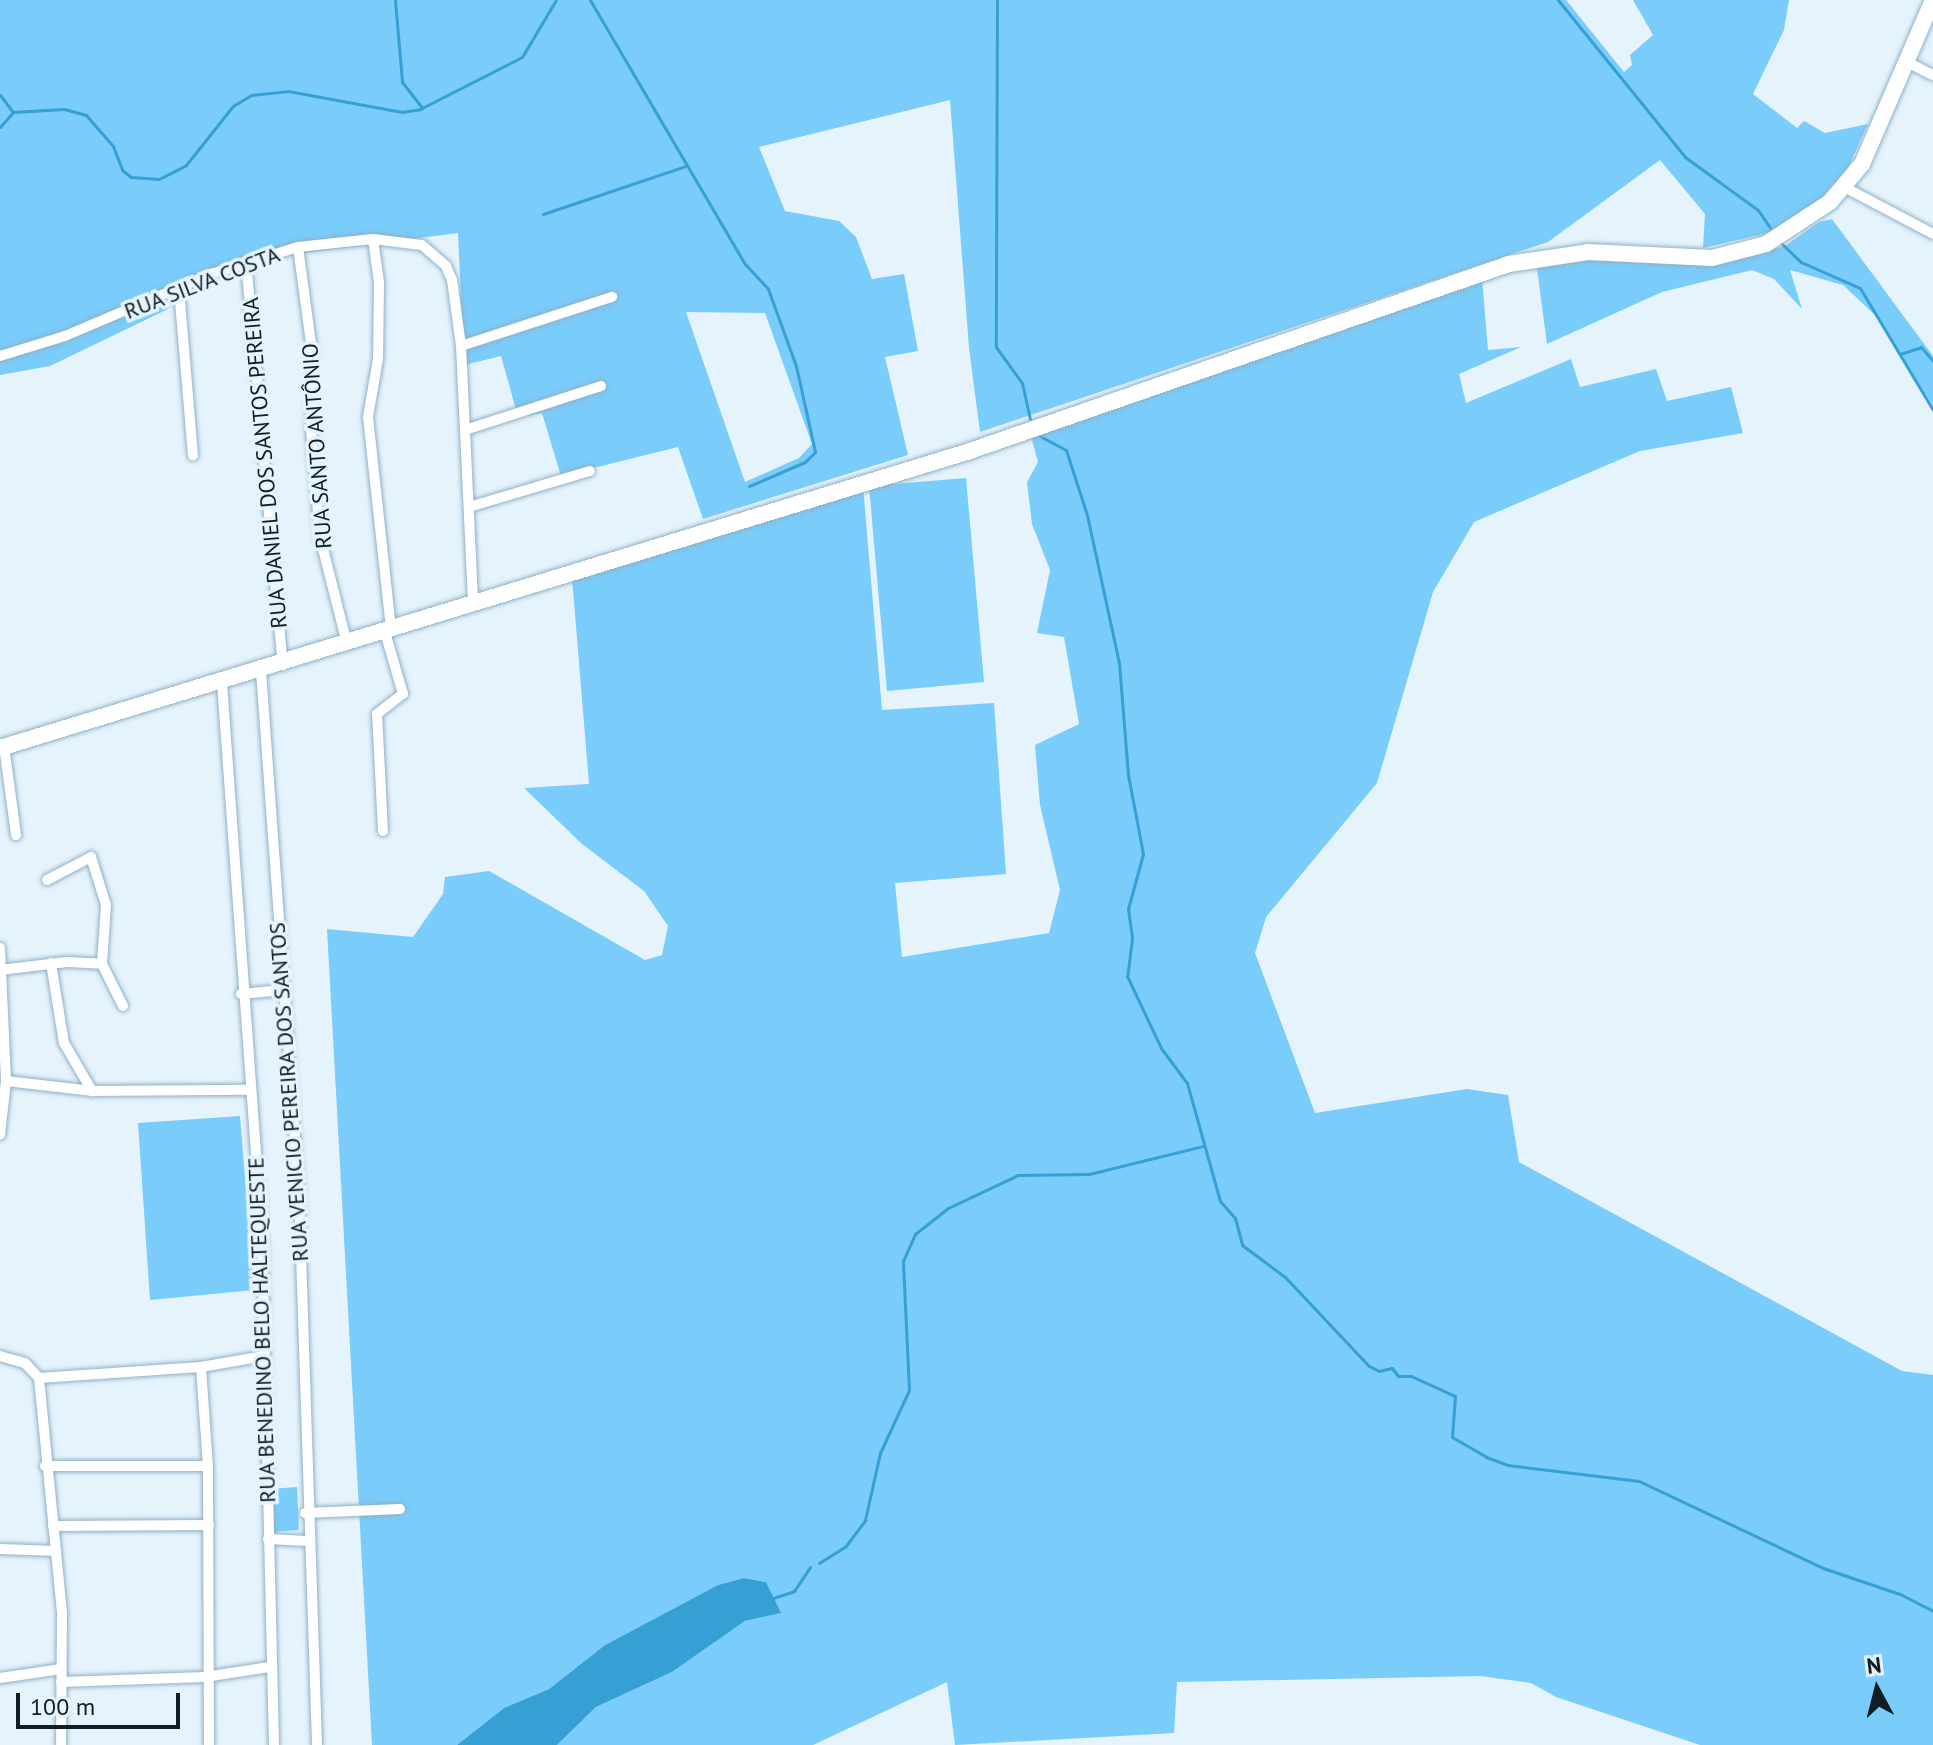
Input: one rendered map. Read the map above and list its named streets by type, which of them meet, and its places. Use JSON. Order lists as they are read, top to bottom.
{
  "streets": {
    "street": [
      "RUA SILVA COSTA",
      "RUA SANTO ANTÔNIO",
      "RUA DANIEL DOS SANTOS PEREIRA",
      "RUA VENICIO PEREIRA DOS SANTOS",
      "RUA BENEDINO BELO HALTEQUESTE"
    ]
  },
  "crossings": [
    ["RUA SILVA COSTA", "RUA SANTO ANTÔNIO"],
    ["RUA SILVA COSTA", "RUA DANIEL DOS SANTOS PEREIRA"]
  ],
  "scale_bar": "100 m",
  "north": "top"
}
